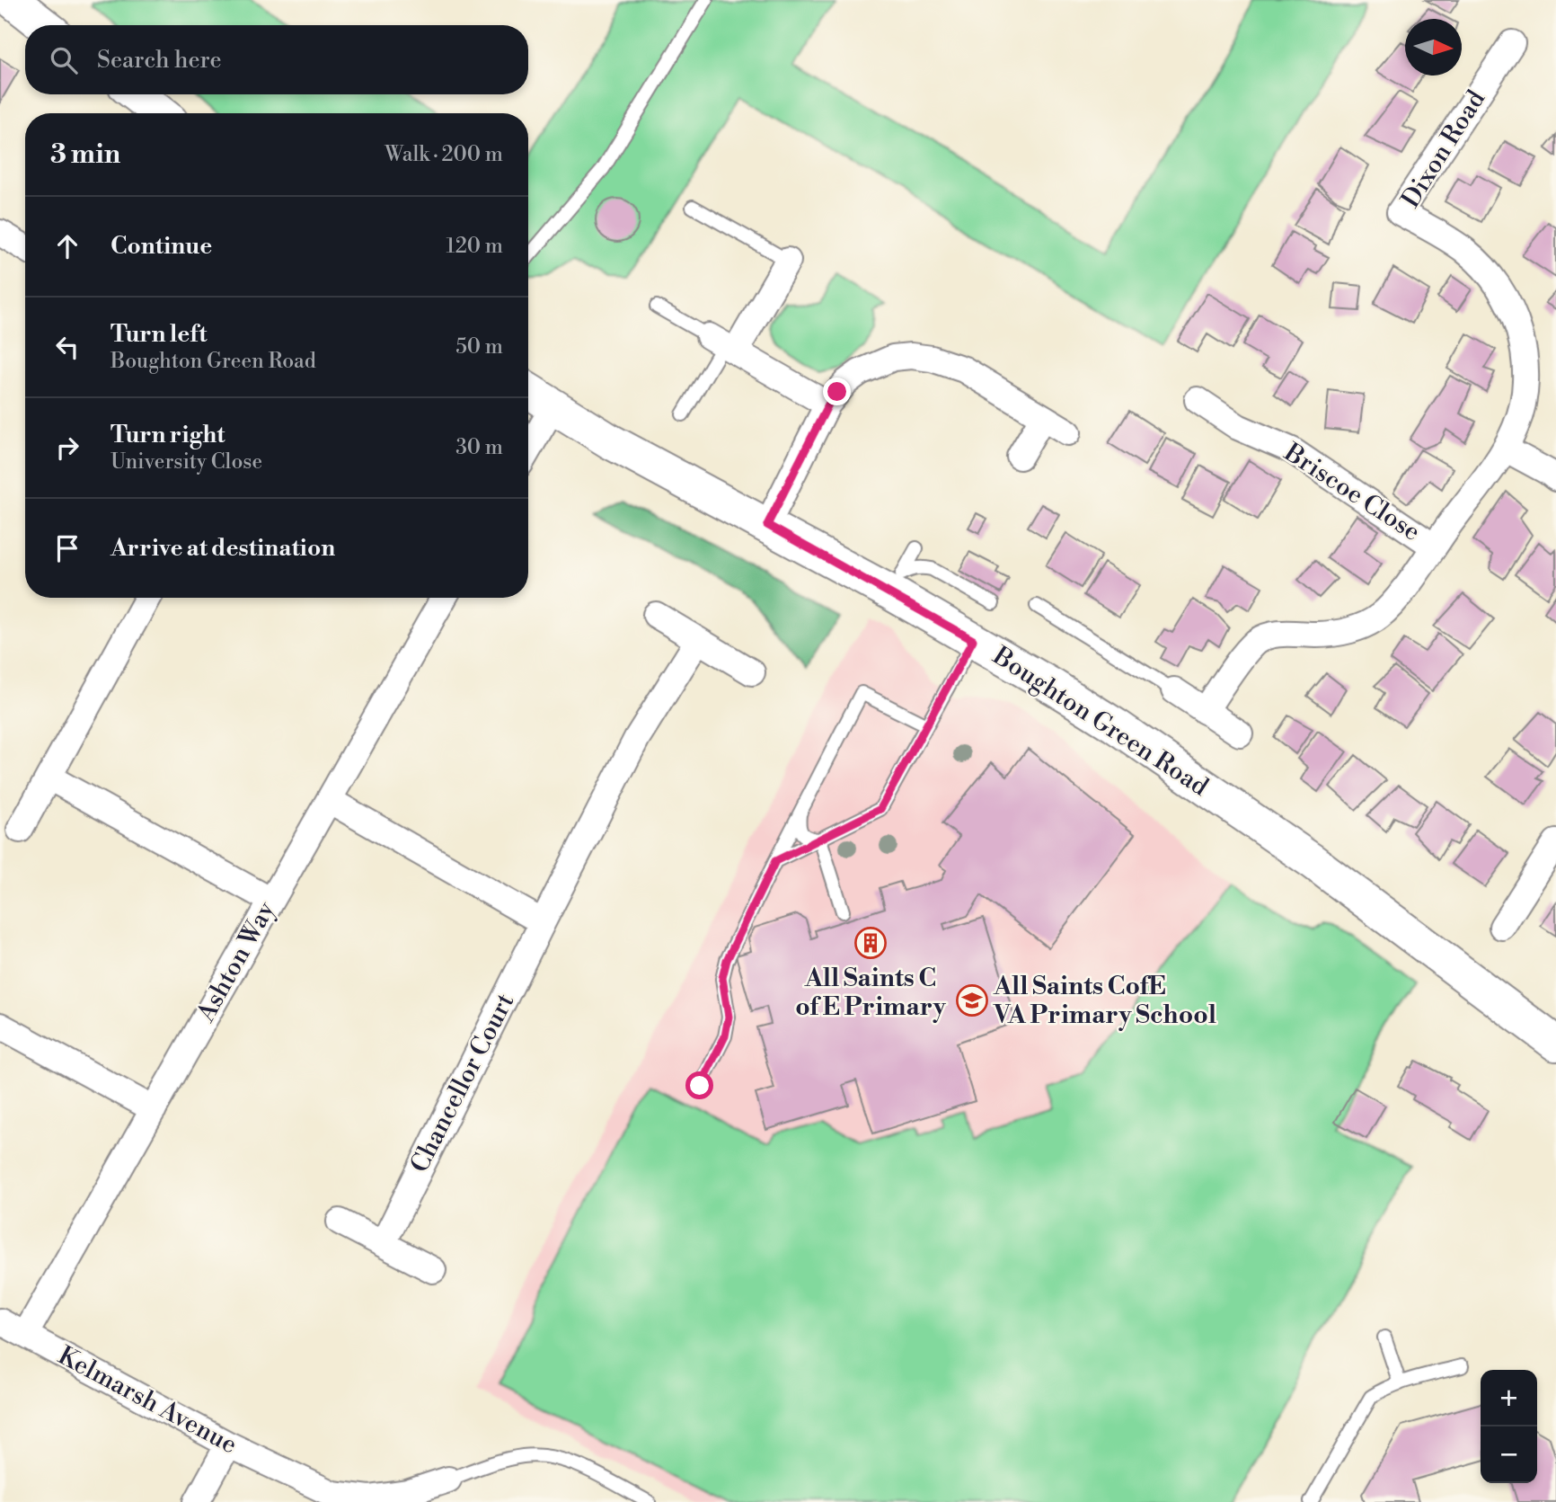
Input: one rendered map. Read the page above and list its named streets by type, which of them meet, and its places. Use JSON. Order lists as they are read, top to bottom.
{
  "streets": {
    "street": [
      "Dixon Road",
      "Briscoe Close",
      "Boughton Green Road",
      "Ashton Way",
      "Chancellor Court",
      "Kelmarsh Avenue"
    ]
  },
  "crossings": [
    ["Dixon Road", "Briscoe Close"],
    ["Ashton Way", "Kelmarsh Avenue"]
  ],
  "places": {
    "building": ["All Saints C of E Primary"],
    "school or university": ["All Saints CofE VA Primary School"]
  },
  "north": "right",
  "page": {
    "search": "Search here",
    "heading": ["3 min", "Walk · 200 m"],
    "list": [
      ["Continue", "120 m"],
      ["Turn left", "Boughton Green Road", "50 m"],
      ["Turn right", "University Close", "30 m"],
      "Arrive at destination"
    ],
    "map_buttons": ["+", "−"]
  }
}
